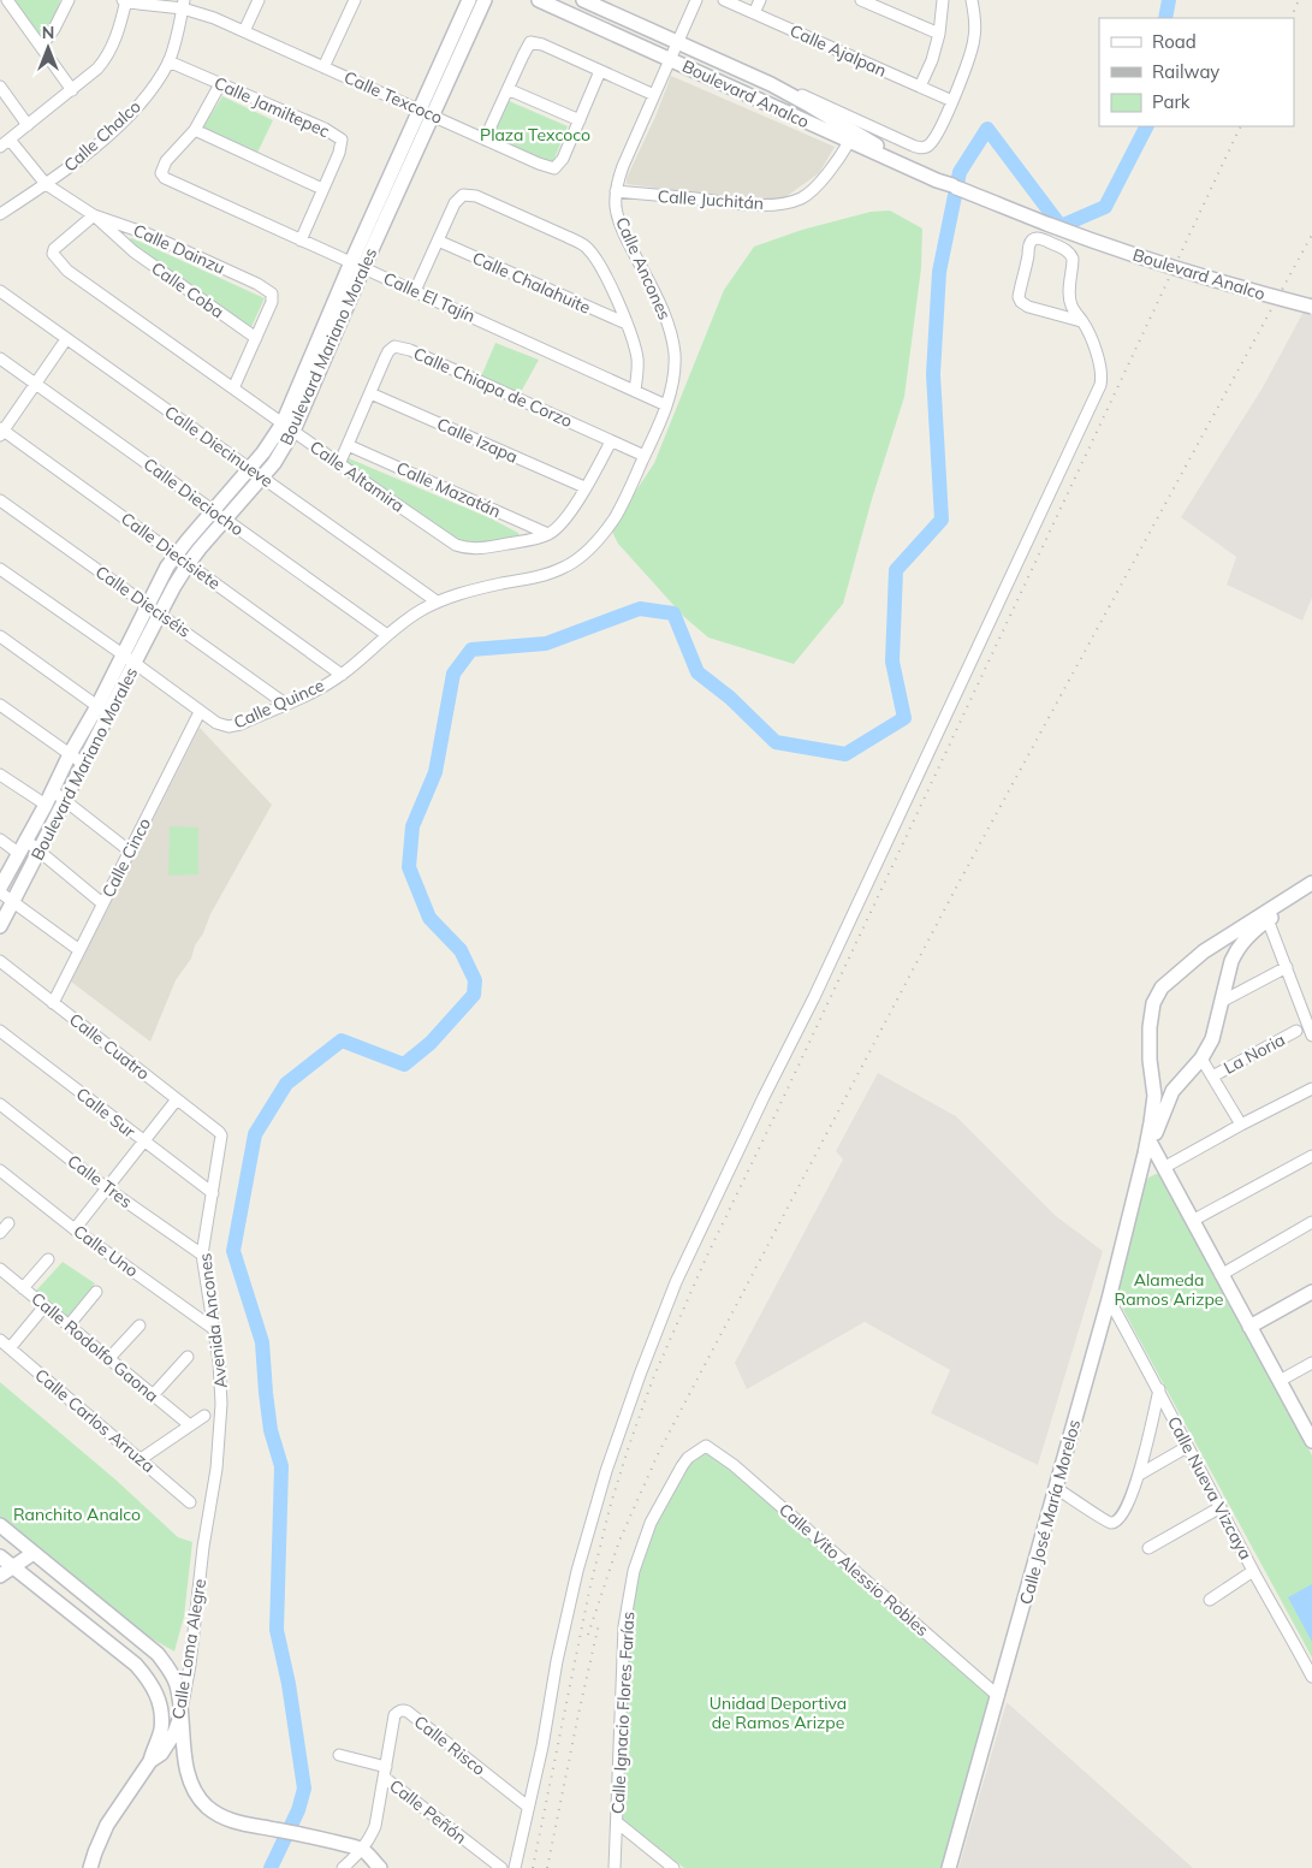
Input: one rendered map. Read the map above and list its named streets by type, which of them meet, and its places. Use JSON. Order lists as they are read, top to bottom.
{
  "streets": {
    "street": [
      "Calle Ajalpan",
      "Boulevard Analco",
      "Calle Texcoco",
      "Calle Jamiltepec",
      "Calle Chalco",
      "Calle Juchitán",
      "Calle Dainzu",
      "Calle Ancones",
      "Calle Chalahuite",
      "Calle Coba",
      "Calle El Tajín",
      "Boulevard Mariano Morales",
      "Calle Chiapa de Corzo",
      "Calle Izapa",
      "Calle Diecinueve",
      "Calle Altamira",
      "Calle Mazatán",
      "Calle Dieciocho",
      "Calle Diecisiete",
      "Calle Dieciséis",
      "Calle Quince",
      "Calle Cinco",
      "Calle Cuatro",
      "La Noria",
      "Calle Sur",
      "Calle Tres",
      "Calle Uno",
      "Avenida Ancones",
      "Calle Rodolfo Gaona",
      "Calle Carlos Arruza",
      "Calle Nueva Vizcaya",
      "Calle José María Morelos",
      "Calle Vito Alessio Robles",
      "Calle Loma Alegre",
      "Calle Ignacio Flores Farías",
      "Calle Risco",
      "Calle Peñón"
    ]
  },
  "crossings": [
    ["Calle Ajalpan", "Boulevard Analco"],
    ["Boulevard Analco", "Calle Juchitán"],
    ["Boulevard Analco", "Calle Ancones"],
    ["Calle Texcoco", "Calle Chalco"],
    ["Calle Texcoco", "Boulevard Mariano Morales"],
    ["Calle Jamiltepec", "Calle Chalco"],
    ["Calle Jamiltepec", "Calle El Tajín"],
    ["Calle Chalco", "Calle Dainzu"],
    ["Calle Juchitán", "Calle Ancones"],
    ["Calle Dainzu", "Calle Coba"],
    ["Calle Dainzu", "Calle Altamira"],
    ["Calle Ancones", "Calle El Tajín"],
    ["Calle Ancones", "Calle Chiapa de Corzo"],
    ["Calle Ancones", "Calle Diecinueve"],
    ["Calle Ancones", "Calle Quince"],
    ["Calle Coba", "Calle Altamira"],
    ["Calle El Tajín", "Boulevard Mariano Morales"],
    ["Boulevard Mariano Morales", "Calle Diecinueve"],
    ["Boulevard Mariano Morales", "Calle Altamira"],
    ["Boulevard Mariano Morales", "Calle Dieciocho"],
    ["Boulevard Mariano Morales", "Calle Diecisiete"],
    ["Boulevard Mariano Morales", "Calle Dieciséis"],
    ["Boulevard Mariano Morales", "Calle Quince"],
    ["Calle Chiapa de Corzo", "Calle Izapa"],
    ["Calle Chiapa de Corzo", "Calle Altamira"],
    ["Calle Chiapa de Corzo", "Calle Mazatán"],
    ["Calle Diecinueve", "Calle Quince"],
    ["Calle Altamira", "Calle Mazatán"],
    ["Calle Dieciocho", "Calle Quince"],
    ["Calle Diecisiete", "Calle Quince"],
    ["Calle Dieciséis", "Calle Quince"],
    ["Calle Quince", "Calle Cinco"],
    ["Calle Cinco", "Calle Cuatro"],
    ["Calle Cuatro", "Avenida Ancones"],
    ["Calle Sur", "Avenida Ancones"],
    ["Calle Tres", "Avenida Ancones"],
    ["Calle Uno", "Avenida Ancones"],
    ["Avenida Ancones", "Calle Loma Alegre"],
    ["Calle Nueva Vizcaya", "Calle José María Morelos"],
    ["Calle José María Morelos", "Calle Vito Alessio Robles"],
    ["Calle Vito Alessio Robles", "Calle Ignacio Flores Farías"],
    ["Calle Risco", "Calle Peñón"]
  ],
  "parks": [
    "Plaza Texcoco",
    "Alameda Ramos Arizpe",
    "Ranchito Analco",
    "Unidad Deportiva de Ramos Arizpe"
  ],
  "legend": ["Road", "Railway", "Park"],
  "north": "top"
}
